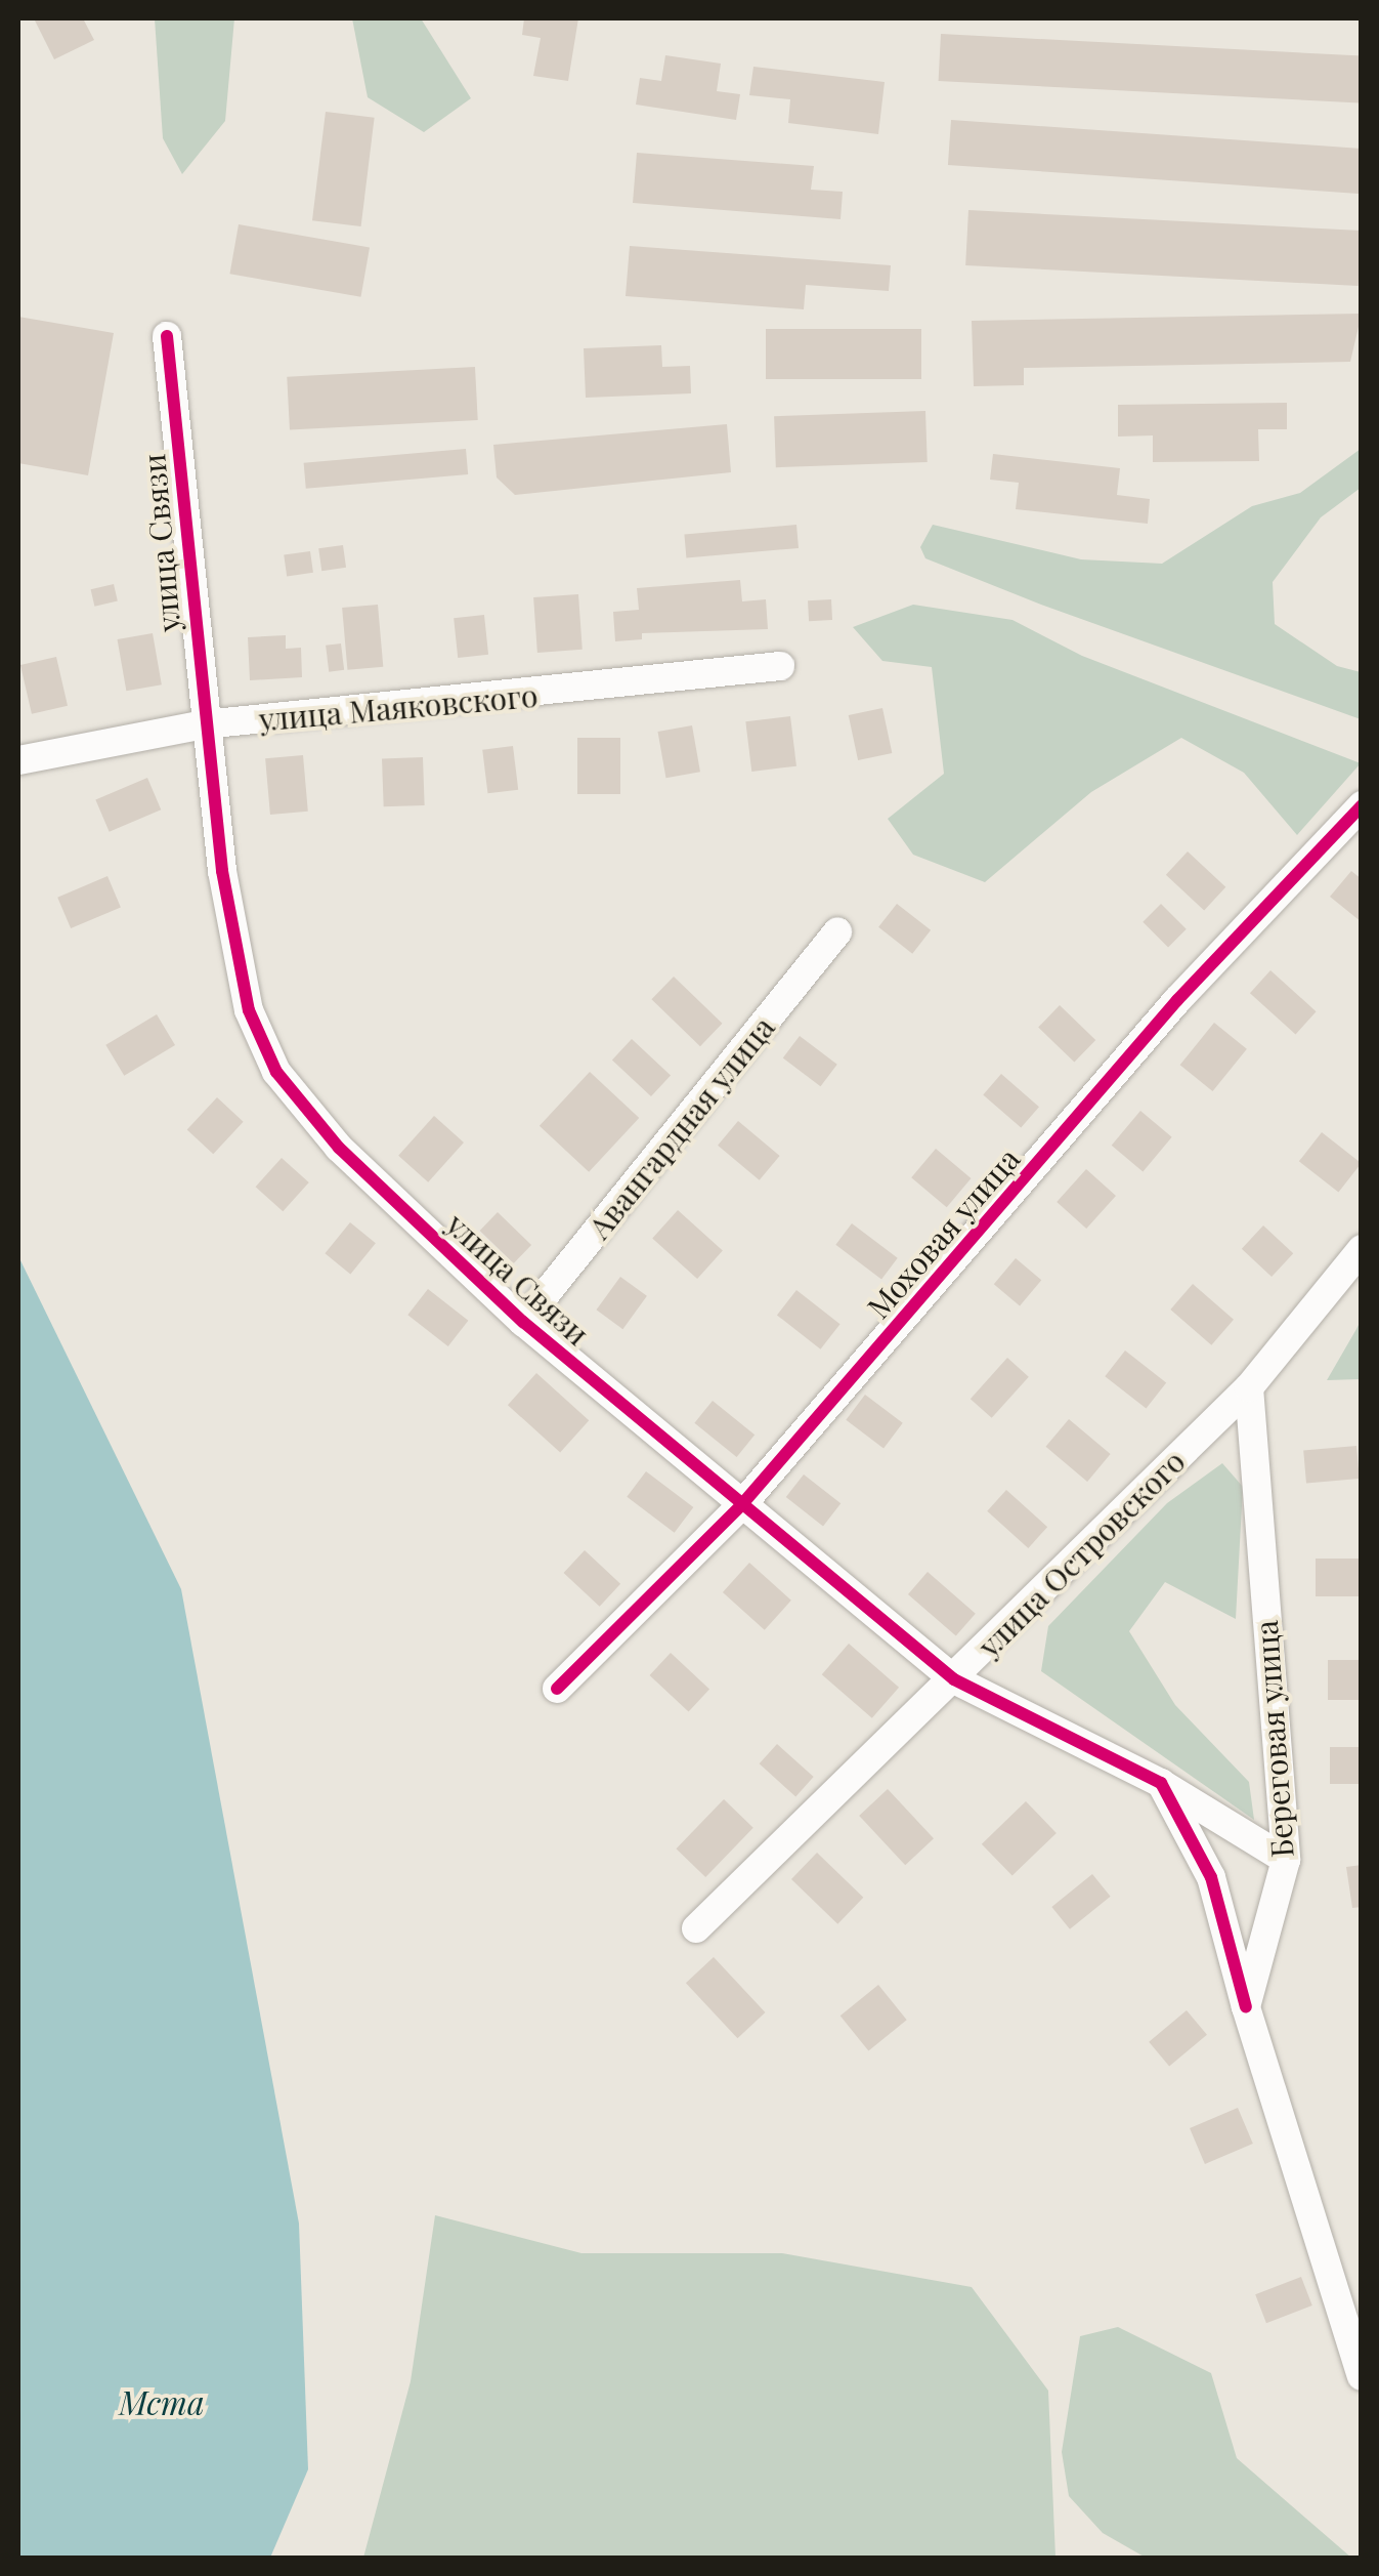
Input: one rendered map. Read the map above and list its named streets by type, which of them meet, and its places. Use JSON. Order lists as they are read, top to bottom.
{
  "streets": {
    "street": [
      "улица Связи",
      "улица Маяковского",
      "Авангардная улица",
      "Моховая улица",
      "улица Островского",
      "Береговая улица"
    ]
  },
  "crossings": [
    ["улица Связи", "улица Маяковского"],
    ["улица Связи", "Авангардная улица"],
    ["улица Связи", "Моховая улица"],
    ["улица Связи", "улица Островского"],
    ["улица Связи", "Береговая улица"],
    ["улица Островского", "Береговая улица"]
  ],
  "water": ["Мста"]
}
